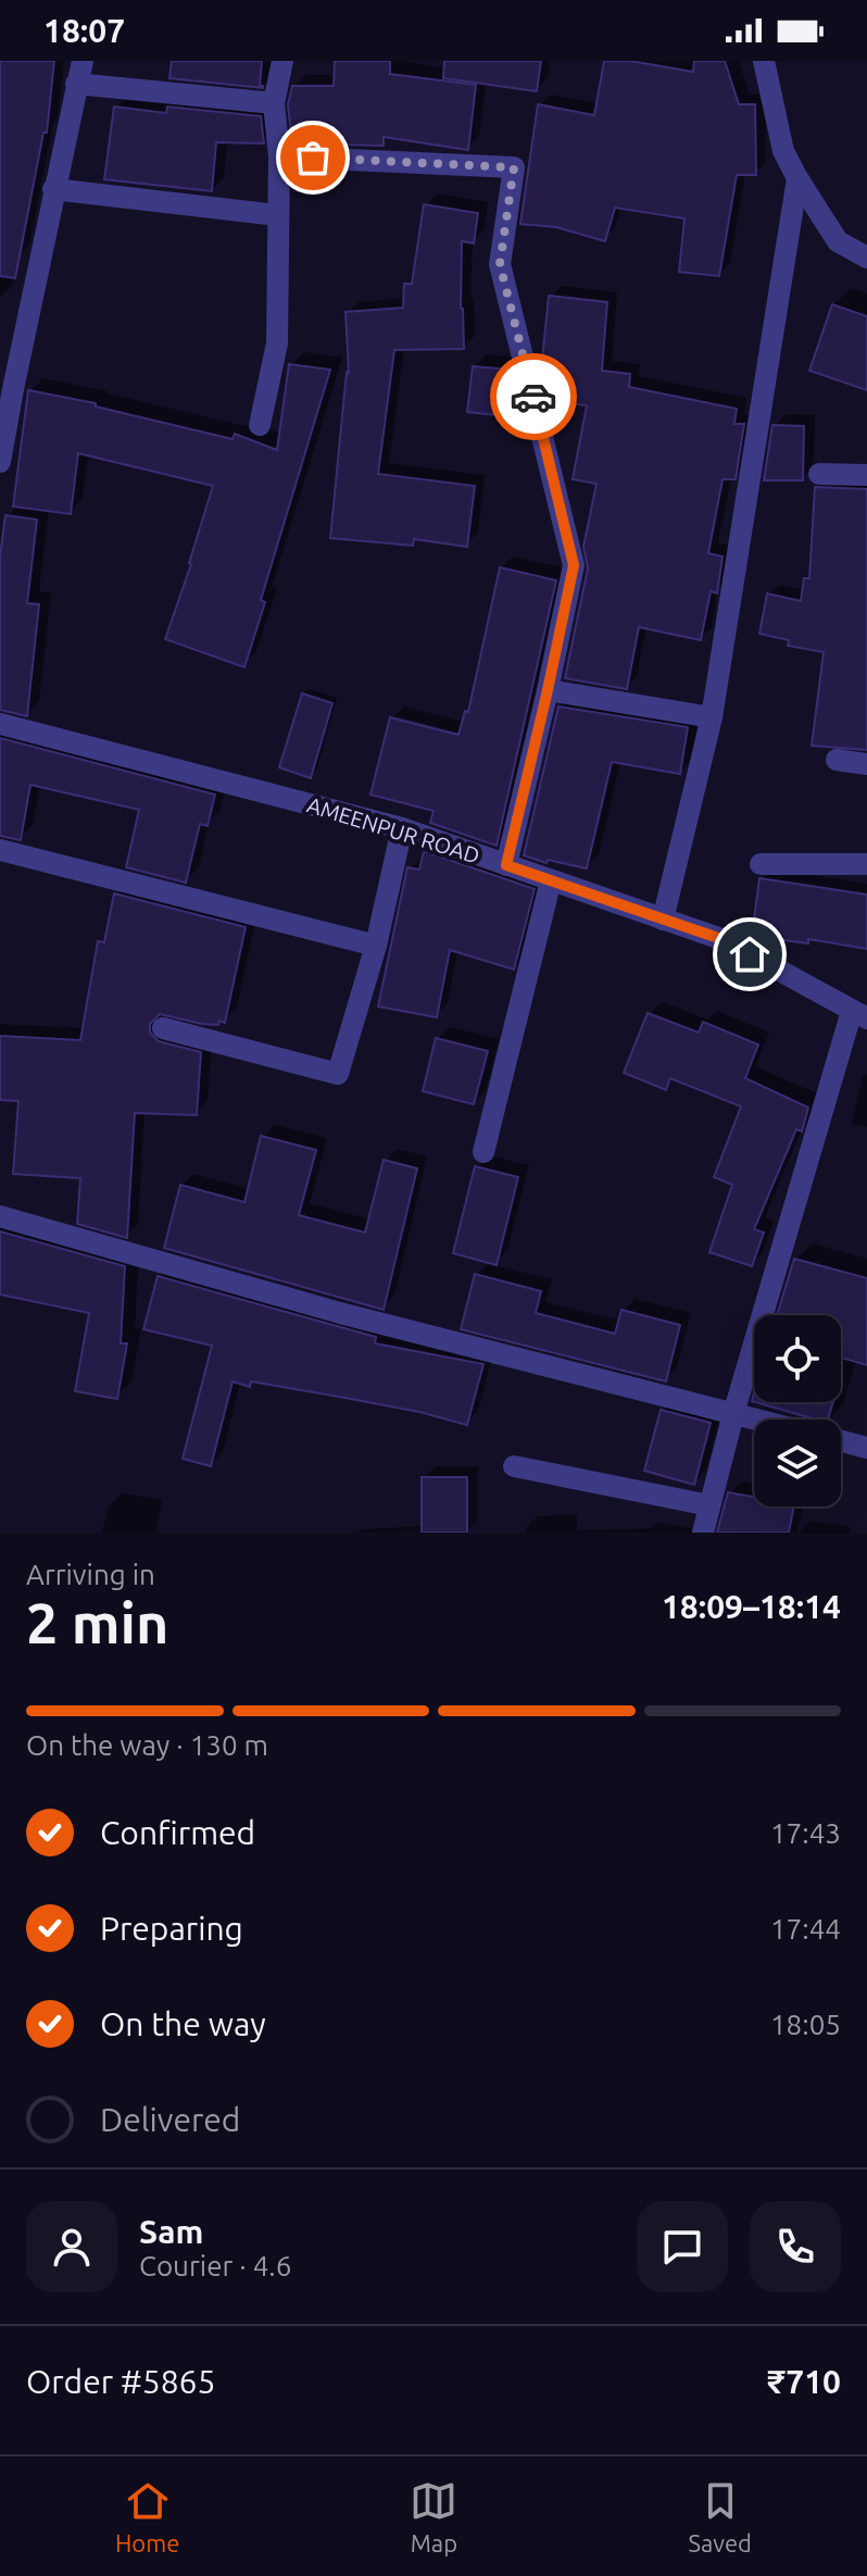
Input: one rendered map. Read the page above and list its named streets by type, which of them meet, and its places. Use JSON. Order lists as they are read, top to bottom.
{
  "streets": {
    "street": ["AMEENPUR ROAD"]
  },
  "page": {
    "status": "18:07",
    "heading": ["2 min", "Arriving in", "18:09–18:14"],
    "panel": [
      "Sam",
      "Courier · 4.6",
      "Order #5865",
      "₹710"
    ],
    "bar": "On the way · 130 m",
    "list": [
      ["Confirmed", "17:43"],
      ["Preparing", "17:44"],
      ["On the way", "18:05"],
      "Delivered"
    ],
    "tabs": ["Home", "Map", "Saved"]
  }
}
